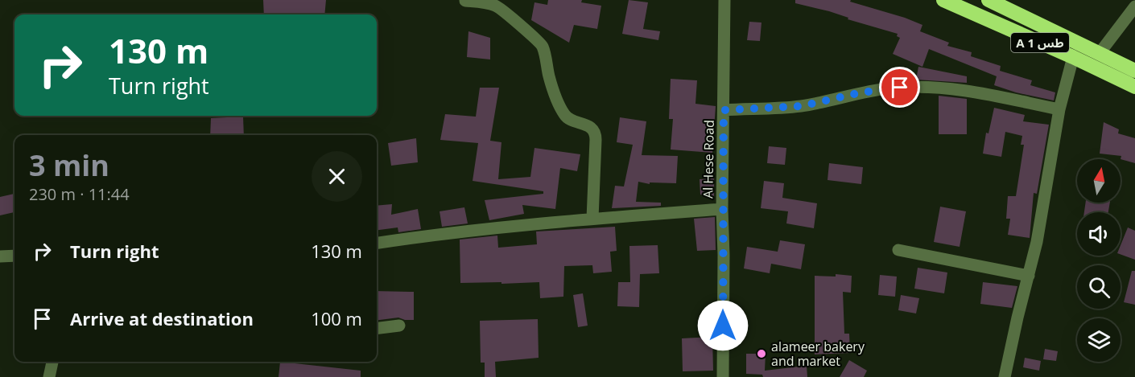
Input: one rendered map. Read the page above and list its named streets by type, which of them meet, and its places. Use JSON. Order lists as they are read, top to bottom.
{
  "streets": {
    "highway": ["A 1 طس"],
    "street": ["Al Hese Road"]
  },
  "places": ["alameer bakery and market"],
  "north": "top",
  "page": {
    "turn": ["130 m", "Turn right"],
    "heading": ["3 min", "230 m · 11:44"],
    "list": [
      {
        "name": "Turn right",
        "value": "130 m"
      },
      {
        "name": "Arrive at destination",
        "value": "100 m"
      }
    ]
  }
}
